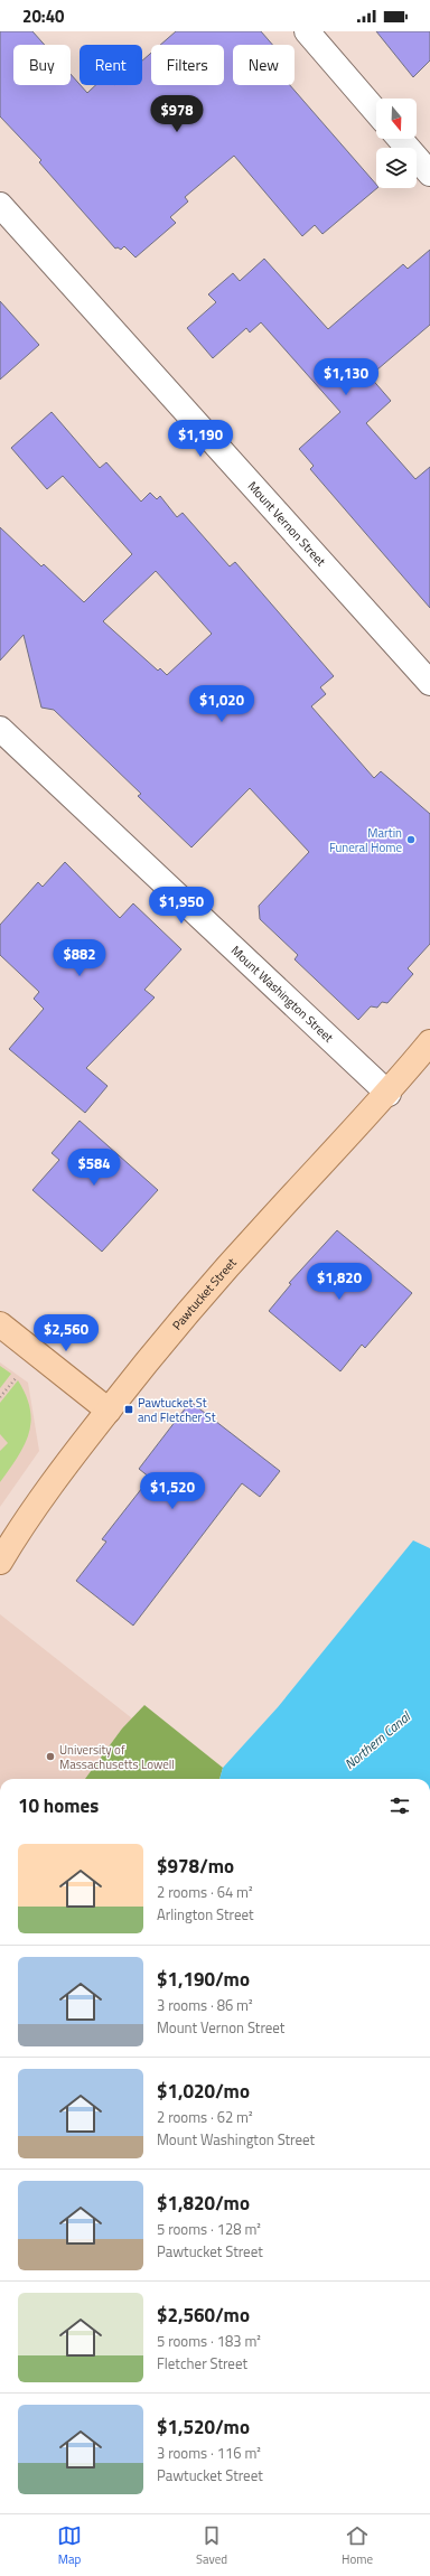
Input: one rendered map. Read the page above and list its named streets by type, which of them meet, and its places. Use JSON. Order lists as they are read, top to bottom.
{
  "streets": {
    "main road": ["Pawtucket Street"],
    "street": ["Mount Vernon Street", "Mount Washington Street"]
  },
  "crossings": [
    ["Mount Washington Street", "Pawtucket Street"]
  ],
  "water": ["Northern Canal"],
  "places": {
    "other": ["Martin Funeral Home", "University of Massachusetts Lowell"],
    "transit": ["Pawtucket St and Fletcher St"]
  },
  "north": "bottom",
  "page": {
    "status": "20:40",
    "chip": [
      "Buy",
      "Rent",
      "Filters",
      "New"
    ],
    "price": [
      "$978",
      "$1,130",
      "$1,190",
      "$1,020",
      "$1,950",
      "$882",
      "$584",
      "$1,820",
      "$2,560",
      "$1,520"
    ],
    "heading": "10 homes",
    "list": [
      {
        "name": "$978/mo",
        "note": "2 rooms · 64 m² · Arlington Street"
      },
      {
        "name": "$1,190/mo",
        "note": "3 rooms · 86 m² · Mount Vernon Street"
      },
      {
        "name": "$1,020/mo",
        "note": "2 rooms · 62 m² · Mount Washington Street"
      },
      {
        "name": "$1,820/mo",
        "note": "5 rooms · 128 m² · Pawtucket Street"
      },
      {
        "name": "$2,560/mo",
        "note": "5 rooms · 183 m² · Fletcher Street"
      },
      {
        "name": "$1,520/mo",
        "note": "3 rooms · 116 m² · Pawtucket Street"
      }
    ],
    "tabs": ["Map", "Saved", "Home"]
  }
}
